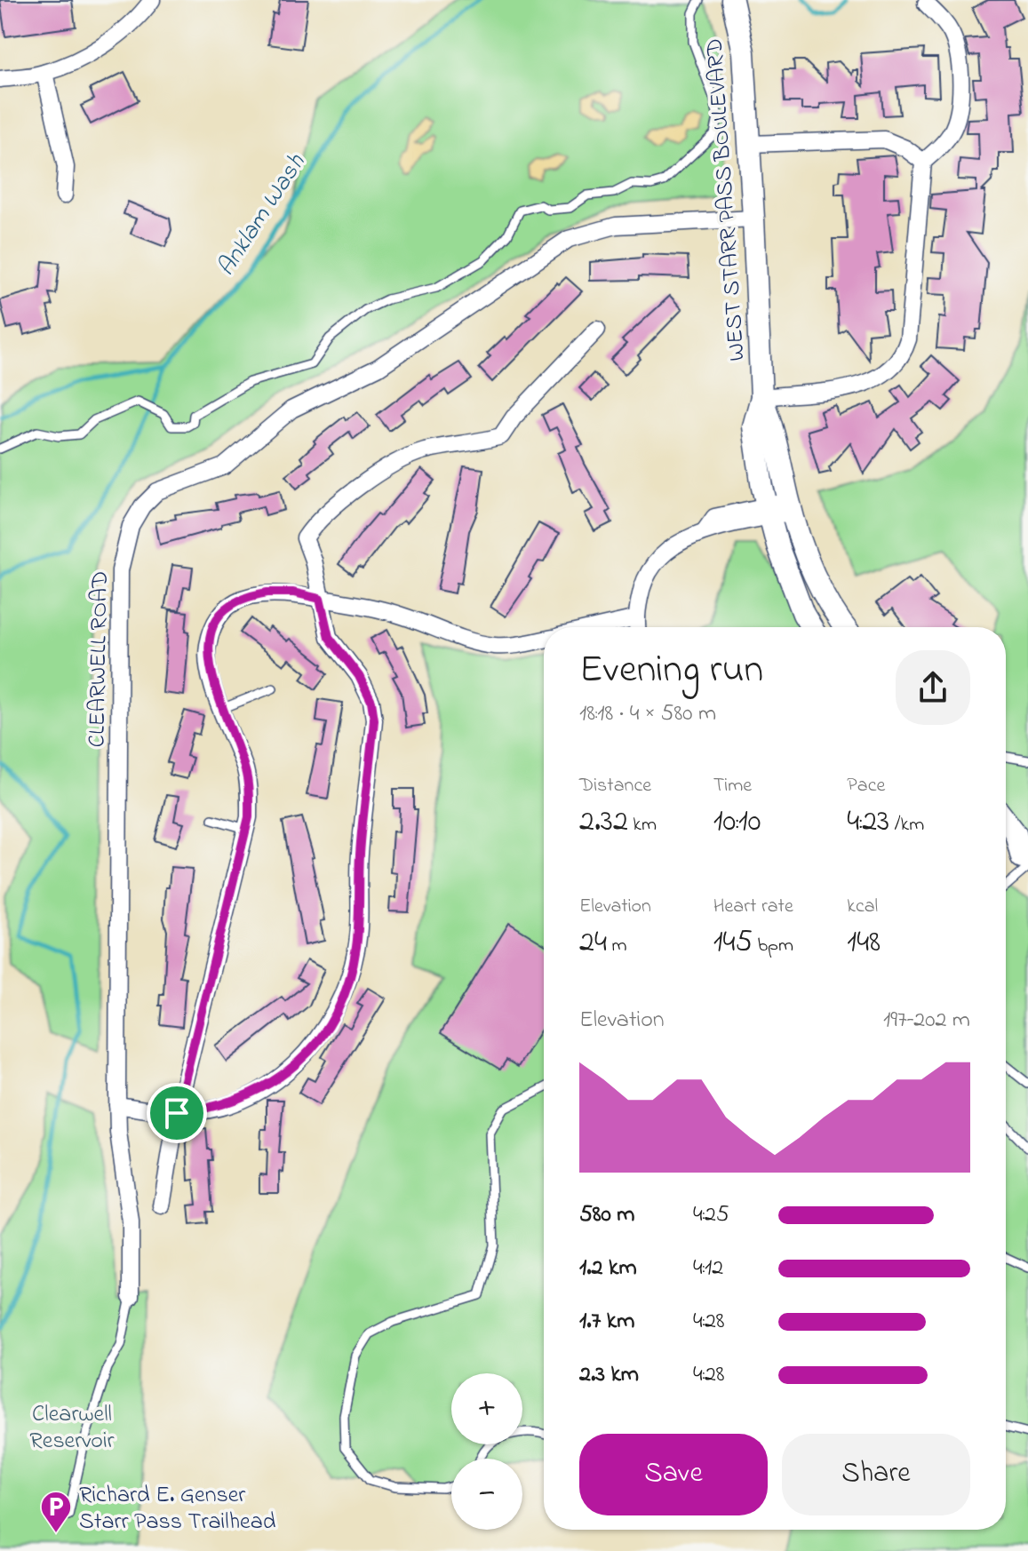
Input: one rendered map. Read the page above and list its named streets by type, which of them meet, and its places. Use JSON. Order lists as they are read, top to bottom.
{
  "streets": {
    "street": ["WEST STARR PASS BOULEVARD", "CLEARWELL ROAD"]
  },
  "crossings": [
    ["WEST STARR PASS BOULEVARD", "CLEARWELL ROAD"]
  ],
  "water": ["Anklam Wash"],
  "parks": ["Clearwell Reservoir"],
  "places": {
    "parking": ["Richard E. Genser Starr Pass Trailhead"]
  },
  "page": {
    "heading": ["Evening run", "18:18 · 4 × 580 m"],
    "stats": [
      ["Distance", "2.32 km"],
      ["Time", "10:10"],
      ["Pace", "4:23 /km"],
      ["Elevation", "24 m"],
      ["Heart rate", "145 bpm"],
      ["kcal", "148"]
    ],
    "chart": ["Elevation", "197–202 m"],
    "list": [
      {
        "name": "580 m",
        "note": "4:25"
      },
      {
        "name": "1.2 km",
        "note": "4:12"
      },
      {
        "name": "1.7 km",
        "note": "4:28"
      },
      {
        "name": "2.3 km",
        "note": "4:28"
      }
    ],
    "map_buttons": ["+", "−"],
    "buttons": ["Save", "Share"]
  }
}
